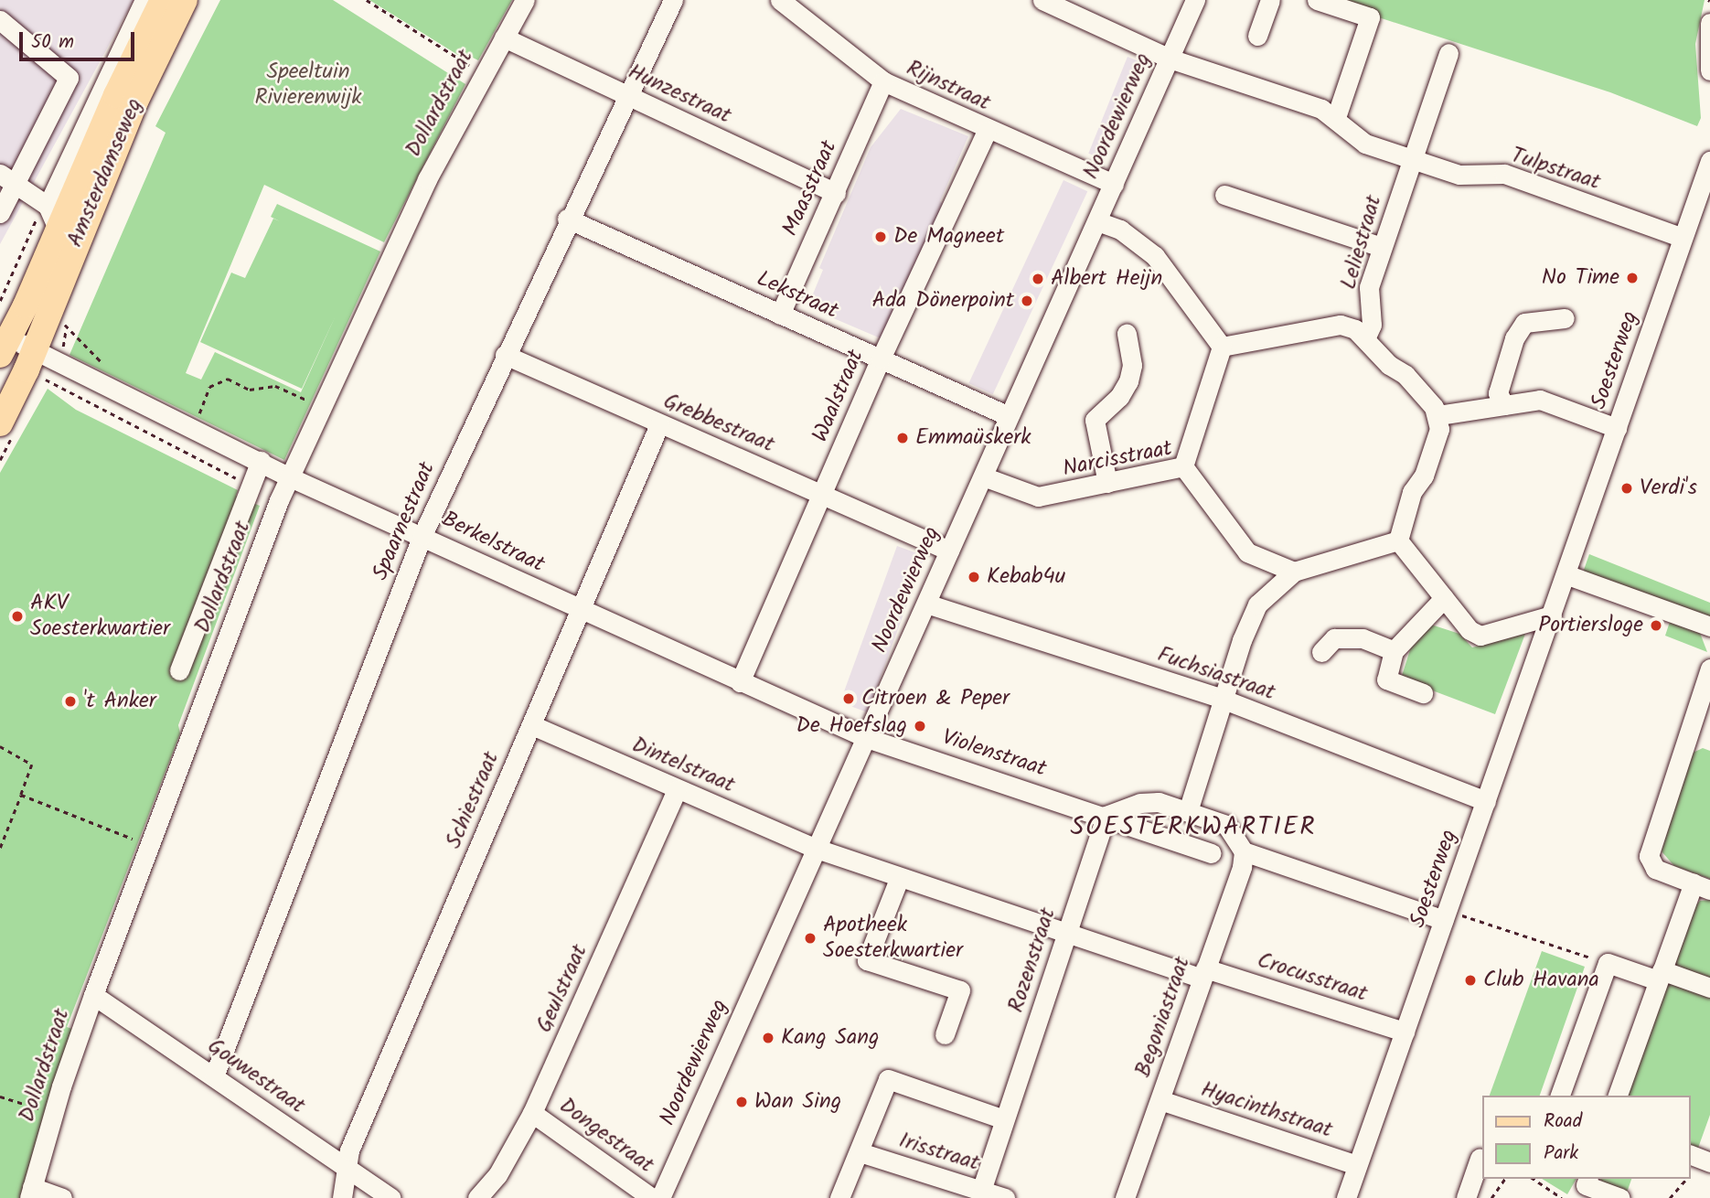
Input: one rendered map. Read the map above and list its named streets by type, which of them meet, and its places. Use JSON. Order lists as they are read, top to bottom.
{
  "streets": {
    "main road": ["Amsterdamseweg"],
    "street": [
      "Rijnstraat",
      "Hunzestraat",
      "Dollardstraat",
      "Noordewierweg",
      "Tulpstraat",
      "Maasstraat",
      "Leliestraat",
      "Lekstraat",
      "Soesterweg",
      "Waalstraat",
      "Grebbestraat",
      "Narcisstraat",
      "Spaarnestraat",
      "Berkelstraat",
      "Fuchsiastraat",
      "Violenstraat",
      "Dintelstraat",
      "Schiestraat",
      "Rozenstraat",
      "Crocusstraat",
      "Geulstraat",
      "Begoniastraat",
      "Gouwestraat",
      "Hyacinthstraat",
      "Dongestraat",
      "Irisstraat"
    ]
  },
  "crossings": [
    ["Rijnstraat", "Noordewierweg"],
    ["Rijnstraat", "Maasstraat"],
    ["Rijnstraat", "Waalstraat"],
    ["Hunzestraat", "Dollardstraat"],
    ["Hunzestraat", "Maasstraat"],
    ["Hunzestraat", "Spaarnestraat"],
    ["Dollardstraat", "Berkelstraat"],
    ["Dollardstraat", "Gouwestraat"],
    ["Noordewierweg", "Tulpstraat"],
    ["Noordewierweg", "Lekstraat"],
    ["Noordewierweg", "Grebbestraat"],
    ["Noordewierweg", "Narcisstraat"],
    ["Noordewierweg", "Berkelstraat"],
    ["Noordewierweg", "Fuchsiastraat"],
    ["Noordewierweg", "Violenstraat"],
    ["Noordewierweg", "Dintelstraat"],
    ["Tulpstraat", "Leliestraat"],
    ["Tulpstraat", "Soesterweg"],
    ["Amsterdamseweg", "Berkelstraat"],
    ["Maasstraat", "Lekstraat"],
    ["Lekstraat", "Waalstraat"],
    ["Lekstraat", "Spaarnestraat"],
    ["Soesterweg", "Fuchsiastraat"],
    ["Soesterweg", "Crocusstraat"],
    ["Soesterweg", "Hyacinthstraat"],
    ["Waalstraat", "Grebbestraat"],
    ["Waalstraat", "Berkelstraat"],
    ["Grebbestraat", "Spaarnestraat"],
    ["Grebbestraat", "Schiestraat"],
    ["Spaarnestraat", "Berkelstraat"],
    ["Spaarnestraat", "Gouwestraat"],
    ["Berkelstraat", "Violenstraat"],
    ["Berkelstraat", "Schiestraat"],
    ["Violenstraat", "Rozenstraat"],
    ["Dintelstraat", "Schiestraat"],
    ["Dintelstraat", "Rozenstraat"],
    ["Dintelstraat", "Crocusstraat"],
    ["Dintelstraat", "Geulstraat"],
    ["Schiestraat", "Gouwestraat"],
    ["Rozenstraat", "Crocusstraat"],
    ["Rozenstraat", "Irisstraat"],
    ["Crocusstraat", "Begoniastraat"],
    ["Geulstraat", "Dongestraat"],
    ["Begoniastraat", "Hyacinthstraat"]
  ],
  "districts": ["SOESTERKWARTIER"],
  "parks": ["Speeltuin Rivierenwijk"],
  "places": [
    "De Magneet",
    "No Time",
    "Albert Heijn",
    "Ada Dönerpoint",
    "Emmaüskerk",
    "Verdi's",
    "Kebab4u",
    "AKV Soesterkwartier",
    "Portiersloge",
    "Citroen & Peper",
    "'t Anker",
    "De Hoefslag",
    "Apotheek Soesterkwartier",
    "Club Havana",
    "Kang Sang",
    "Wan Sing"
  ],
  "legend": ["Road", "Park"],
  "scale_bar": "50 m"
}
